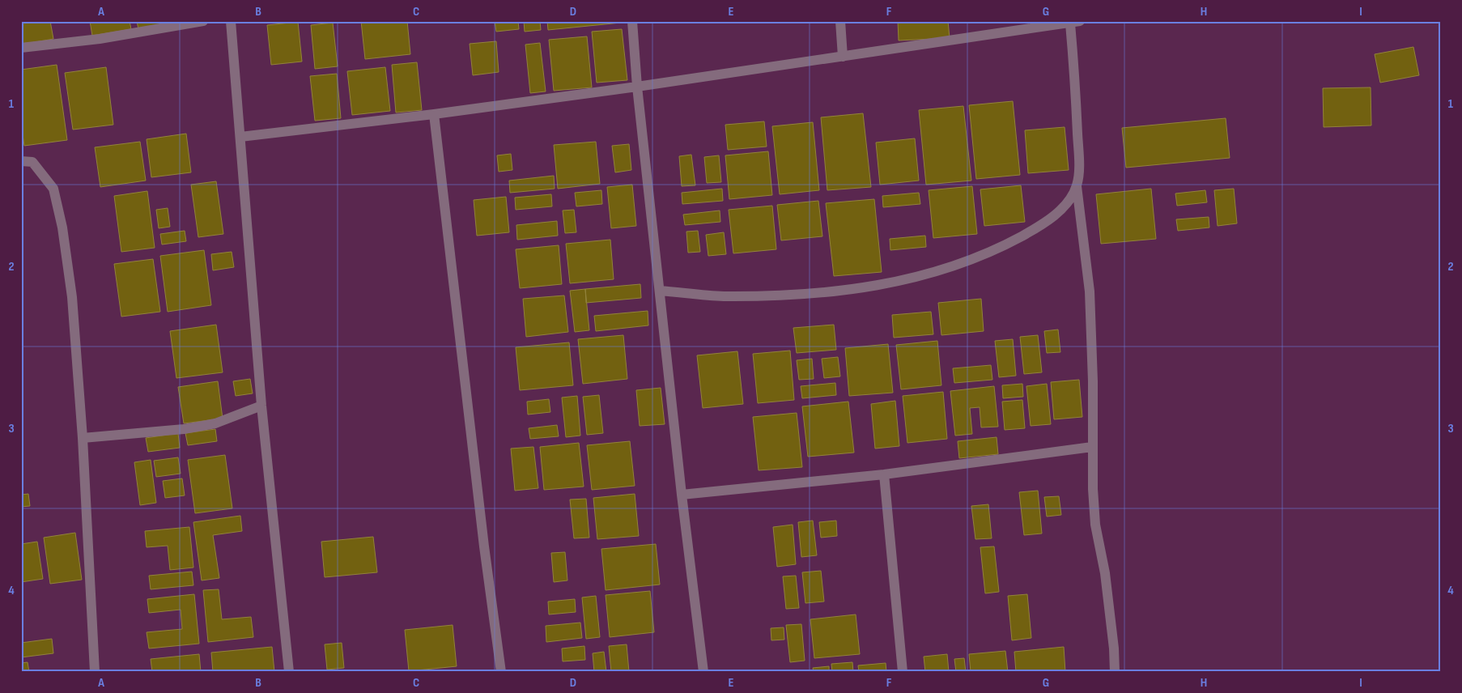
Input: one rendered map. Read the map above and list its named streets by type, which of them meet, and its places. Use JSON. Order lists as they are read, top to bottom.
{
  "grid": {
    "columns": [
      "A",
      "B",
      "C",
      "D",
      "E",
      "F",
      "G",
      "H",
      "I"
    ],
    "rows": [
      "1",
      "2",
      "3",
      "4"
    ]
  }
}
